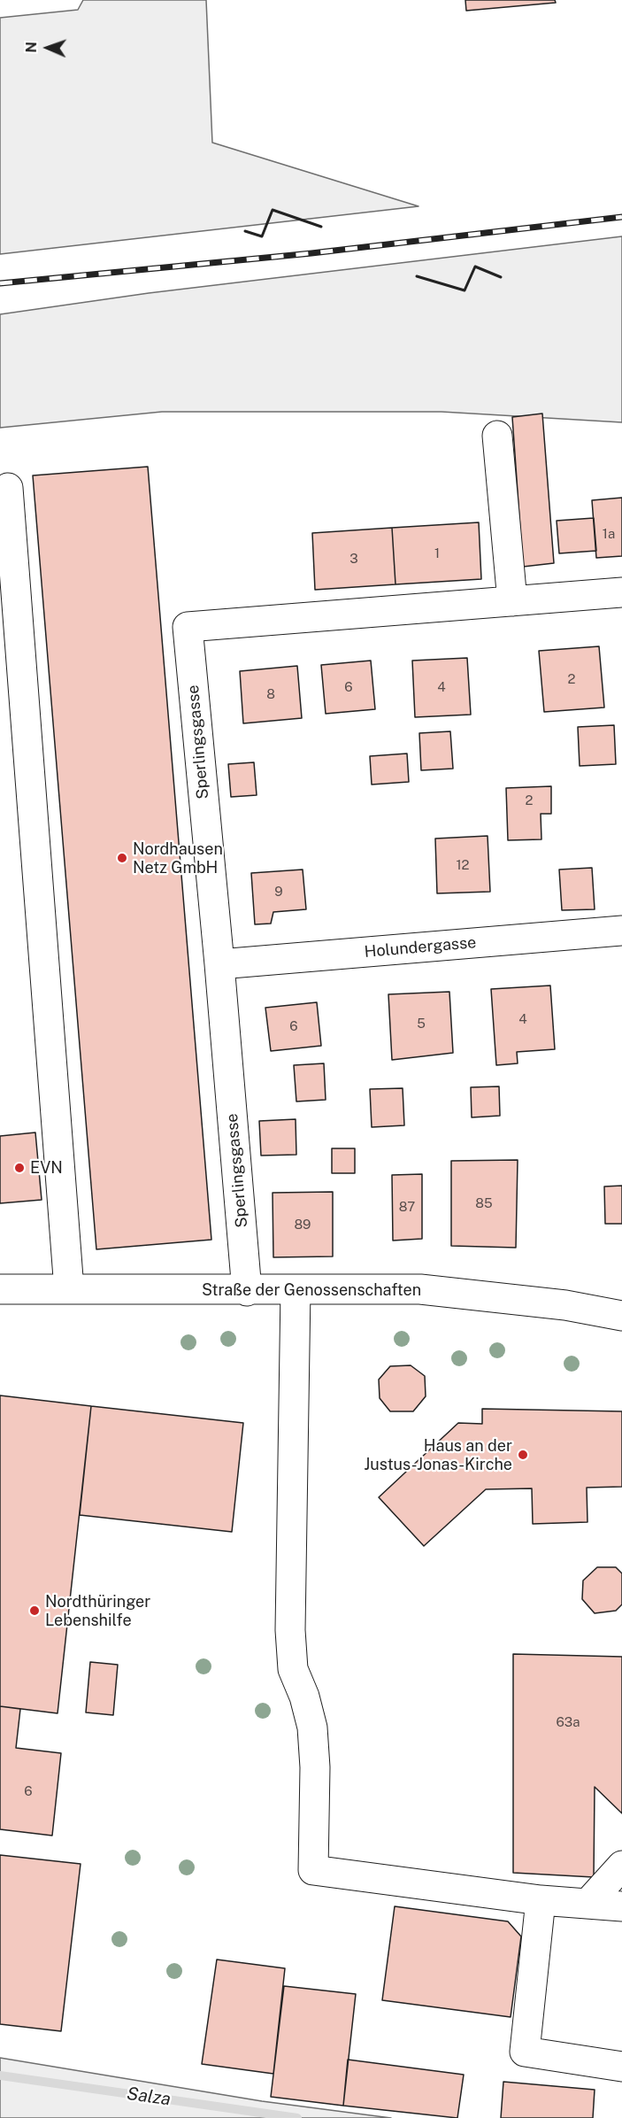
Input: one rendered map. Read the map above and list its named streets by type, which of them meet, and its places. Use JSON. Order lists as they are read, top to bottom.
{
  "streets": {
    "street": ["Sperlingsgasse", "Holundergasse", "Straße der Genossenschaften"]
  },
  "crossings": [
    ["Sperlingsgasse", "Holundergasse"],
    ["Sperlingsgasse", "Straße der Genossenschaften"]
  ],
  "water": ["Salza"],
  "places": [
    "Nordhausen Netz GmbH",
    "EVN",
    "Haus an der Justus-Jonas-Kirche",
    "Nordthüringer Lebenshilfe"
  ],
  "house_numbers": [
    "1a",
    "1",
    "3",
    "2",
    "6",
    "4",
    "8",
    "2",
    "12",
    "9",
    "4",
    "5",
    "6",
    "85",
    "87",
    "89",
    "63a",
    "6"
  ],
  "north": "left"
}
